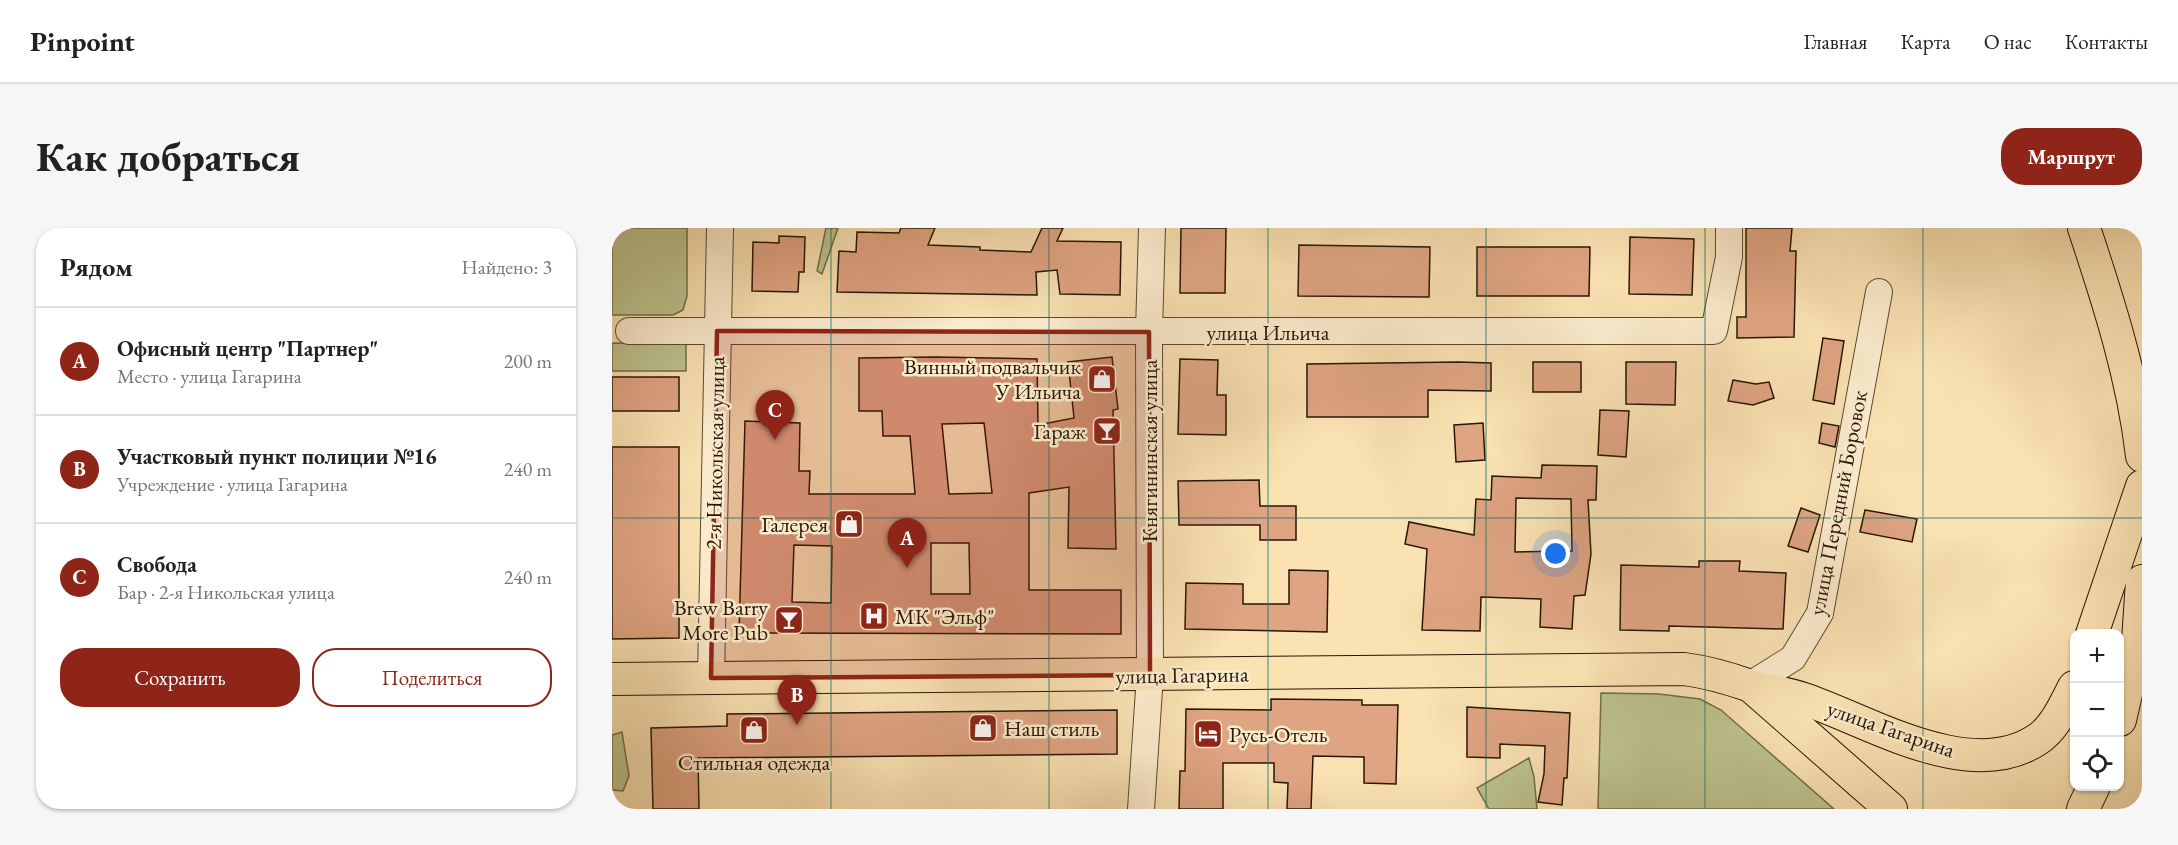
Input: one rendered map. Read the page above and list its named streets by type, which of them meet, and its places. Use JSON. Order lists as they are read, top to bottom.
{
  "streets": {
    "main road": ["улица Гагарина"],
    "street": [
      "улица Ильича",
      "Княгининская улица",
      "2-я Никольская улица",
      "улица Передний Боровок"
    ]
  },
  "crossings": [
    ["улица Ильича", "Княгининская улица"],
    ["улица Ильича", "2-я Никольская улица"],
    ["Княгининская улица", "улица Гагарина"],
    ["2-я Никольская улица", "улица Гагарина"],
    ["улица Передний Боровок", "улица Гагарина"]
  ],
  "places": {
    "shop": [
      "Винный подвальчик У Ильича",
      "Галерея",
      "Наш стиль",
      "Стильная одежда"
    ],
    "bar": ["Гараж", "Brew Barry More Pub"],
    "hospital": ["МК \"Эльф\""],
    "hotel": ["Русь-Отель"]
  },
  "page": {
    "header": "Pinpoint",
    "nav": [
      "Главная",
      "Карта",
      "О нас",
      "Контакты"
    ],
    "buttons": [
      "Маршрут",
      ["Сохранить", "Поделиться"]
    ],
    "title": "Как добраться",
    "heading": ["Рядом", "Найдено: 3"],
    "list": [
      {
        "mark": "A",
        "name": "Офисный центр \"Партнер\"",
        "note": "Место · улица Гагарина",
        "value": "200 m"
      },
      {
        "mark": "B",
        "name": "Участковый пункт полиции №16",
        "note": "Учреждение · улица Гагарина",
        "value": "240 m"
      },
      {
        "mark": "C",
        "name": "Свобода",
        "note": "Бар · 2-я Никольская улица",
        "value": "240 m"
      }
    ],
    "pins": ["C", "A", "B"],
    "map_buttons": ["+", "−"]
  }
}
